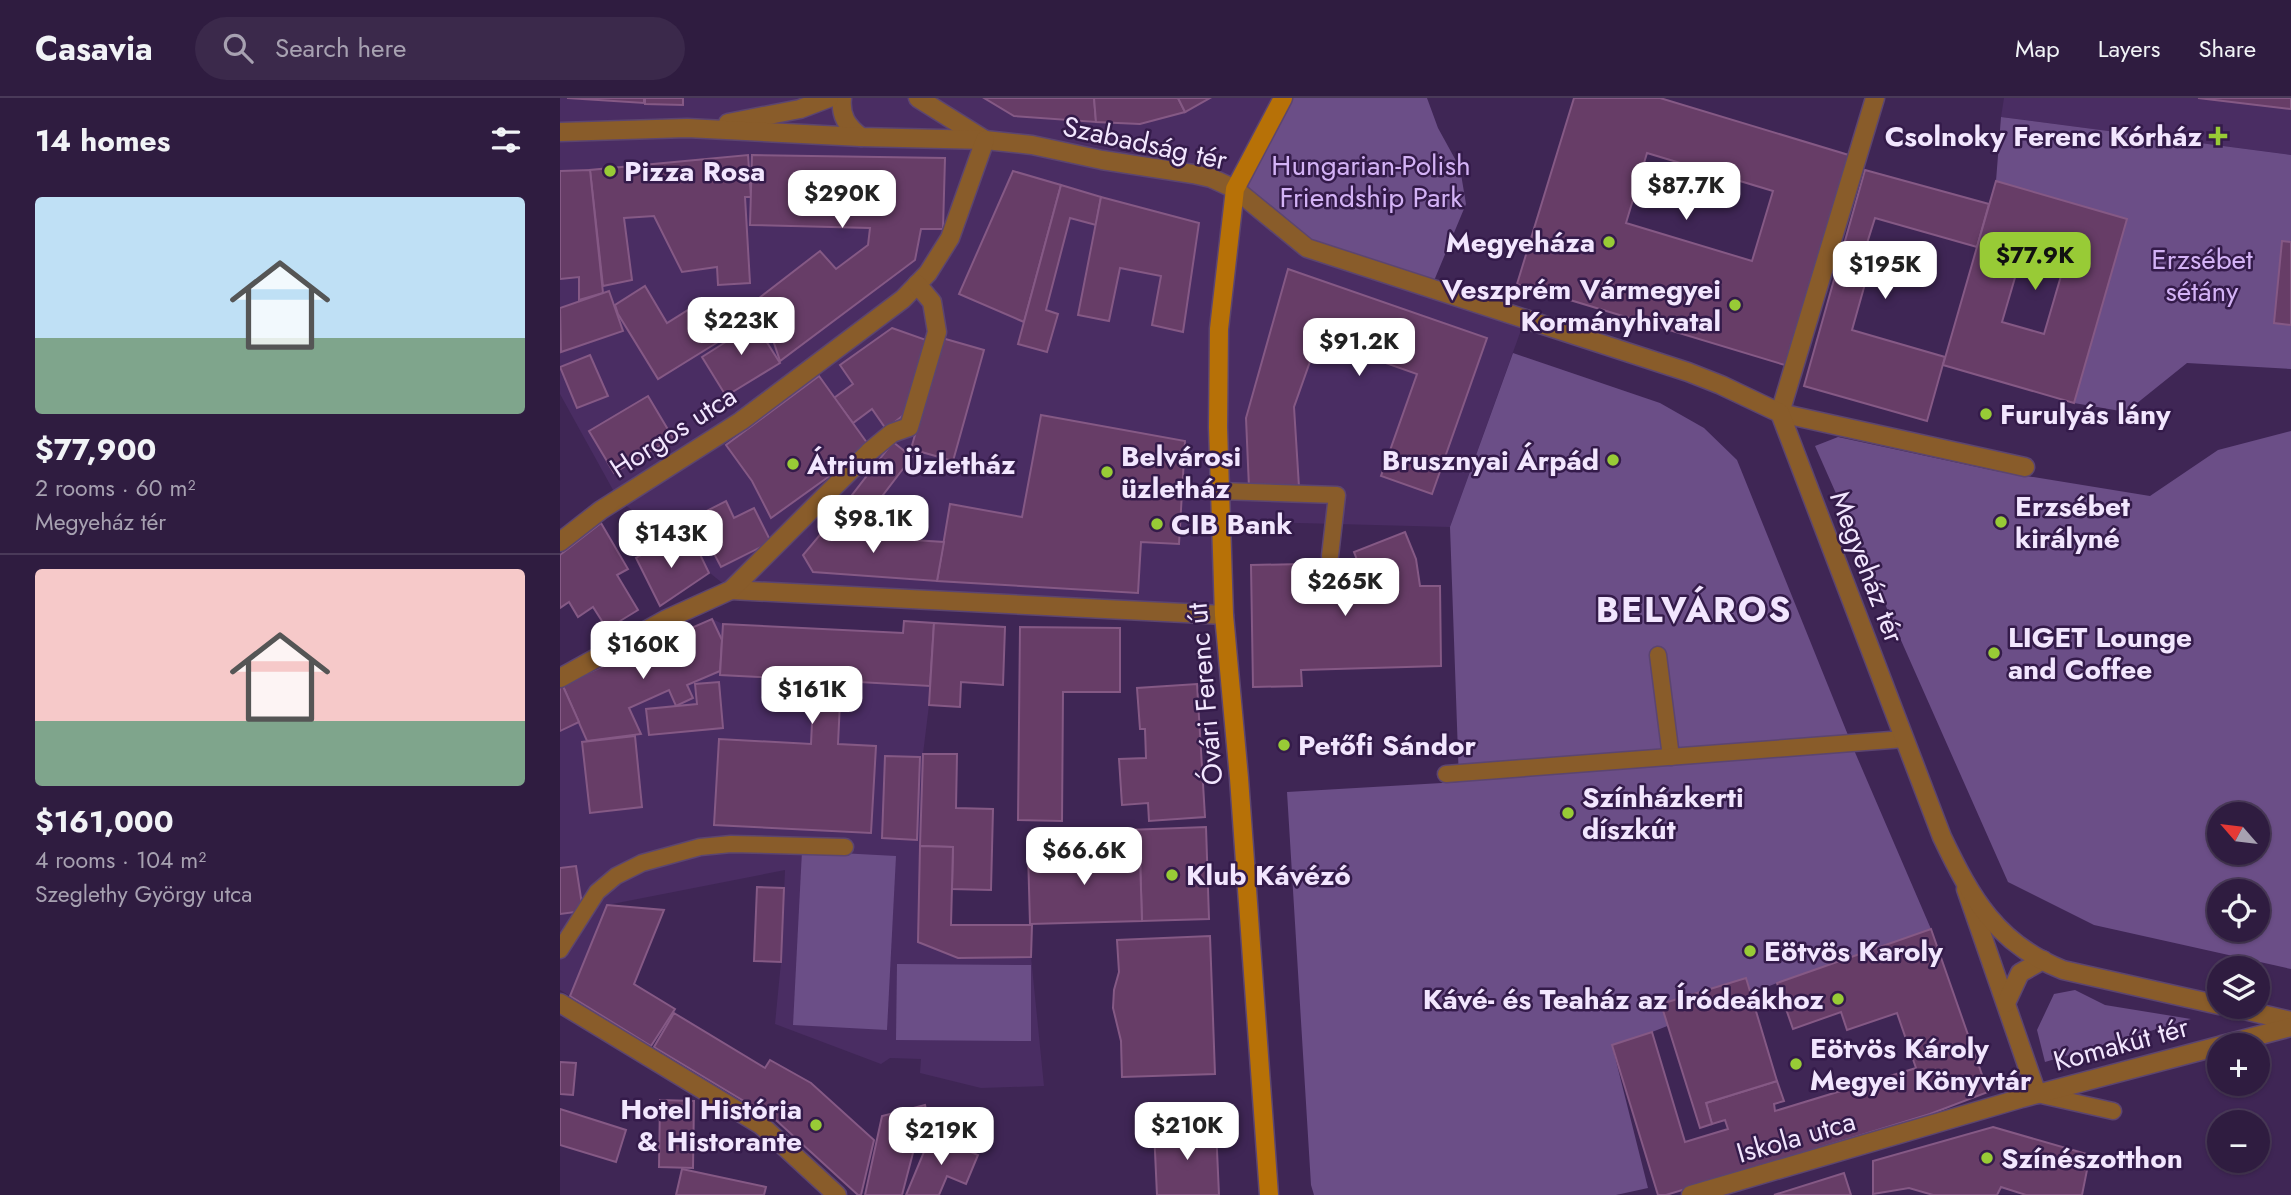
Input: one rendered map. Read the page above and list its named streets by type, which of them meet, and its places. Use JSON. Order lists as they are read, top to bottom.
{
  "streets": {
    "main road": ["Szabadság tér", "Óvári Ferenc út"],
    "street": [
      "Horgos utca",
      "Megyeház tér",
      "Komakút tér",
      "Iskola utca"
    ]
  },
  "crossings": [
    ["Szabadság tér", "Horgos utca"],
    ["Szabadság tér", "Óvári Ferenc út"],
    ["Megyeház tér", "Komakút tér"],
    ["Komakút tér", "Iskola utca"]
  ],
  "districts": ["BELVÁROS"],
  "parks": ["Hungarian-Polish Friendship Park", "Erzsébet sétány"],
  "places": {
    "health": ["Csolnoky Ferenc Kórház"],
    "other": [
      "Pizza Rosa",
      "Megyeháza",
      "Veszprém Vármegyei Kormányhivatal",
      "Furulyás lány",
      "Brusznyai Árpád",
      "Átrium Üzletház",
      "Belvárosi üzletház",
      "Erzsébet királyné",
      "CIB Bank",
      "LIGET Lounge and Coffee",
      "Petőfi Sándor",
      "Színházkerti díszkút",
      "Klub Kávézó",
      "Eötvös Karoly",
      "Kávé- és Teaház az Íródeákhoz",
      "Eötvös Károly Megyei Könyvtár",
      "Hotel História & Historante",
      "Színészotthon"
    ]
  },
  "north": "top left",
  "page": {
    "header": "Casavia",
    "search": "Search here",
    "nav": ["Map", "Layers", "Share"],
    "heading": "14 homes",
    "price": [
      "$87.7K",
      "$290K",
      "$77.9K",
      "$195K",
      "$223K",
      "$91.2K",
      "$98.1K",
      "$143K",
      "$265K",
      "$160K",
      "$161K",
      "$66.6K",
      "$210K",
      "$219K"
    ],
    "list": [
      {
        "name": "$77,900",
        "note": "2 rooms · 60 m² · Megyeház tér"
      },
      {
        "name": "$161,000",
        "note": "4 rooms · 104 m² · Szeglethy György utca"
      }
    ],
    "map_buttons": ["+", "−"]
  }
}
